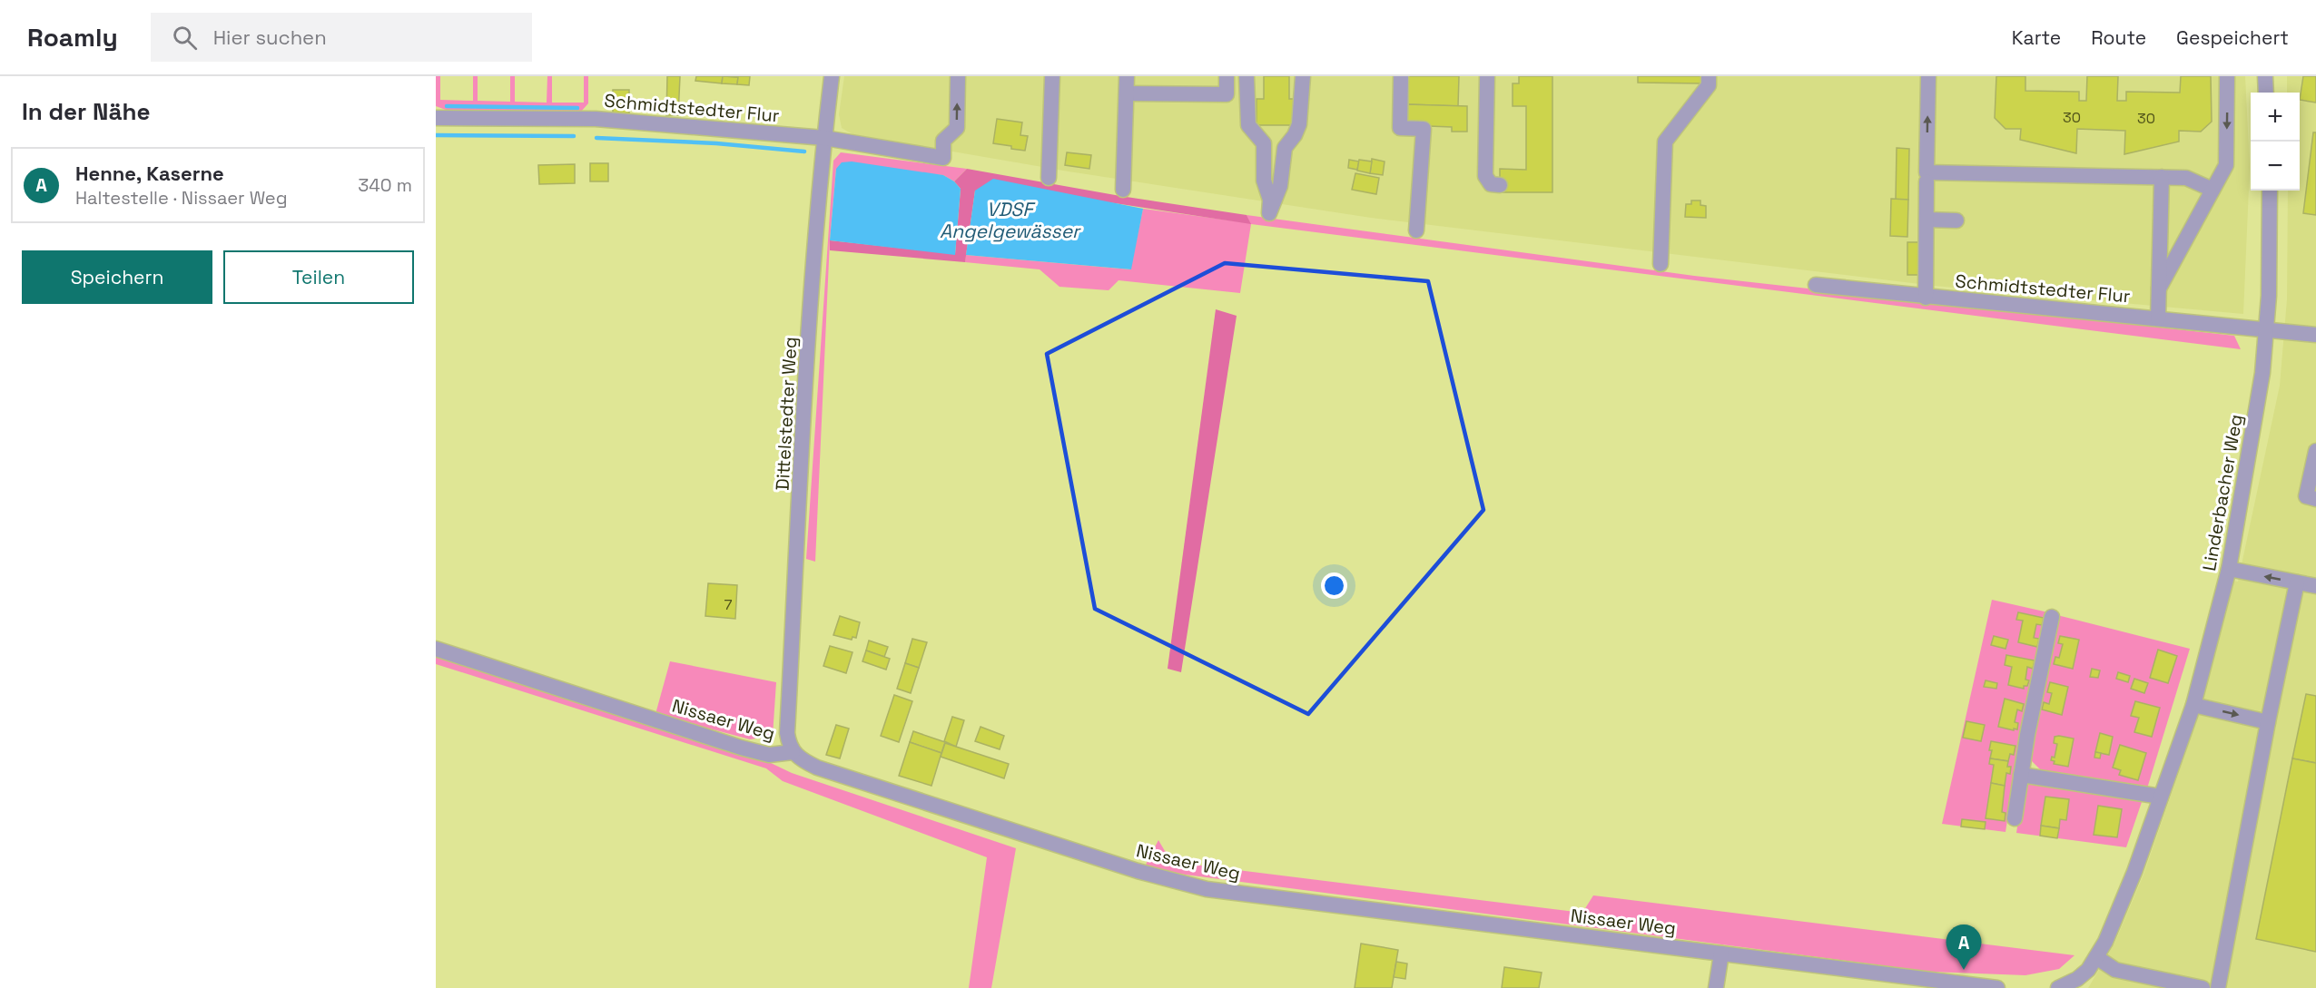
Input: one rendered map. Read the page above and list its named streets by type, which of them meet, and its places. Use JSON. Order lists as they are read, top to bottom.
{
  "streets": {
    "street": [
      "Schmidtstedter Flur",
      "Dittelstedter Weg",
      "Linderbacher Weg",
      "Nissaer Weg"
    ]
  },
  "crossings": [
    ["Schmidtstedter Flur", "Dittelstedter Weg"],
    ["Schmidtstedter Flur", "Linderbacher Weg"],
    ["Dittelstedter Weg", "Nissaer Weg"]
  ],
  "water": ["VDSF Angelgewässer"],
  "house_numbers": ["30", "30", "7"],
  "page": {
    "header": "Roamly",
    "search": "Hier suchen",
    "nav": ["Karte", "Route", "Gespeichert"],
    "heading": "In der Nähe",
    "map_buttons": ["+", "−"],
    "list": [
      {
        "mark": "A",
        "name": "Henne, Kaserne",
        "note": "Haltestelle · Nissaer Weg",
        "value": "340 m"
      }
    ],
    "buttons": ["Speichern", "Teilen"],
    "pins": "A"
  }
}
